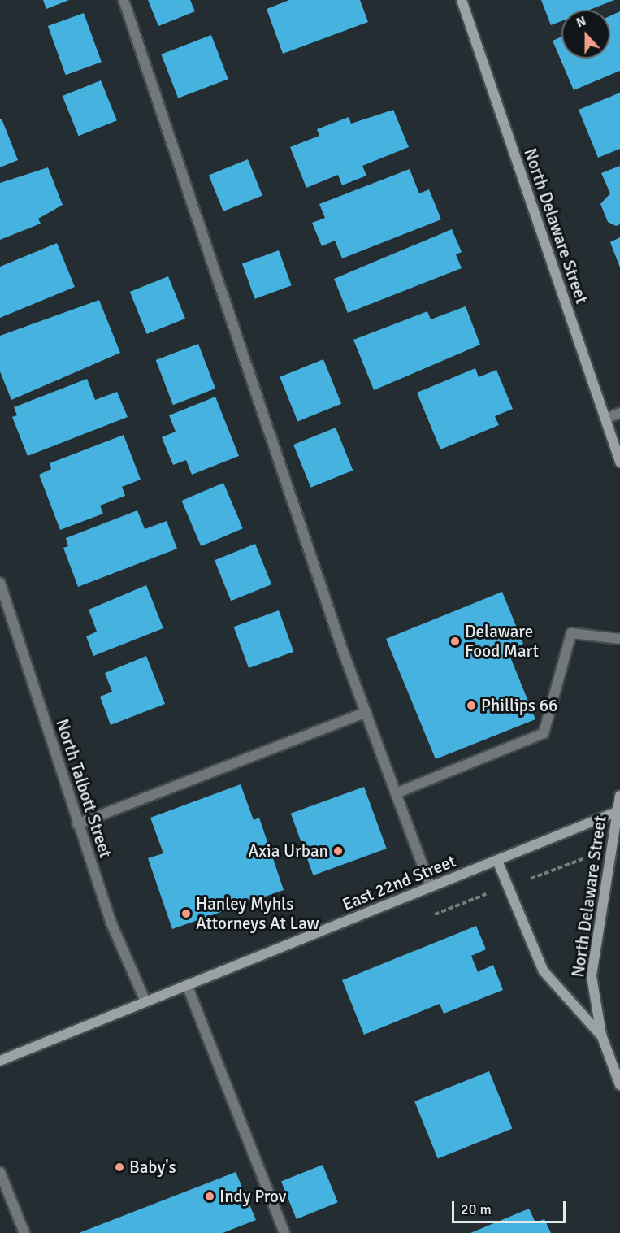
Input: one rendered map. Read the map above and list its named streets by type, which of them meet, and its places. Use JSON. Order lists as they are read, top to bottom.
{
  "streets": {
    "main road": ["North Delaware Street", "East 22nd Street"],
    "street": ["North Talbott Street"]
  },
  "crossings": [
    ["North Delaware Street", "East 22nd Street"],
    ["North Talbott Street", "East 22nd Street"]
  ],
  "places": [
    "Delaware Food Mart",
    "Phillips 66",
    "Axia Urban",
    "Hanley Myhls Attorneys At Law",
    "Baby's",
    "Indy Prov"
  ],
  "scale_bar": "20 m",
  "north": "top"
}
